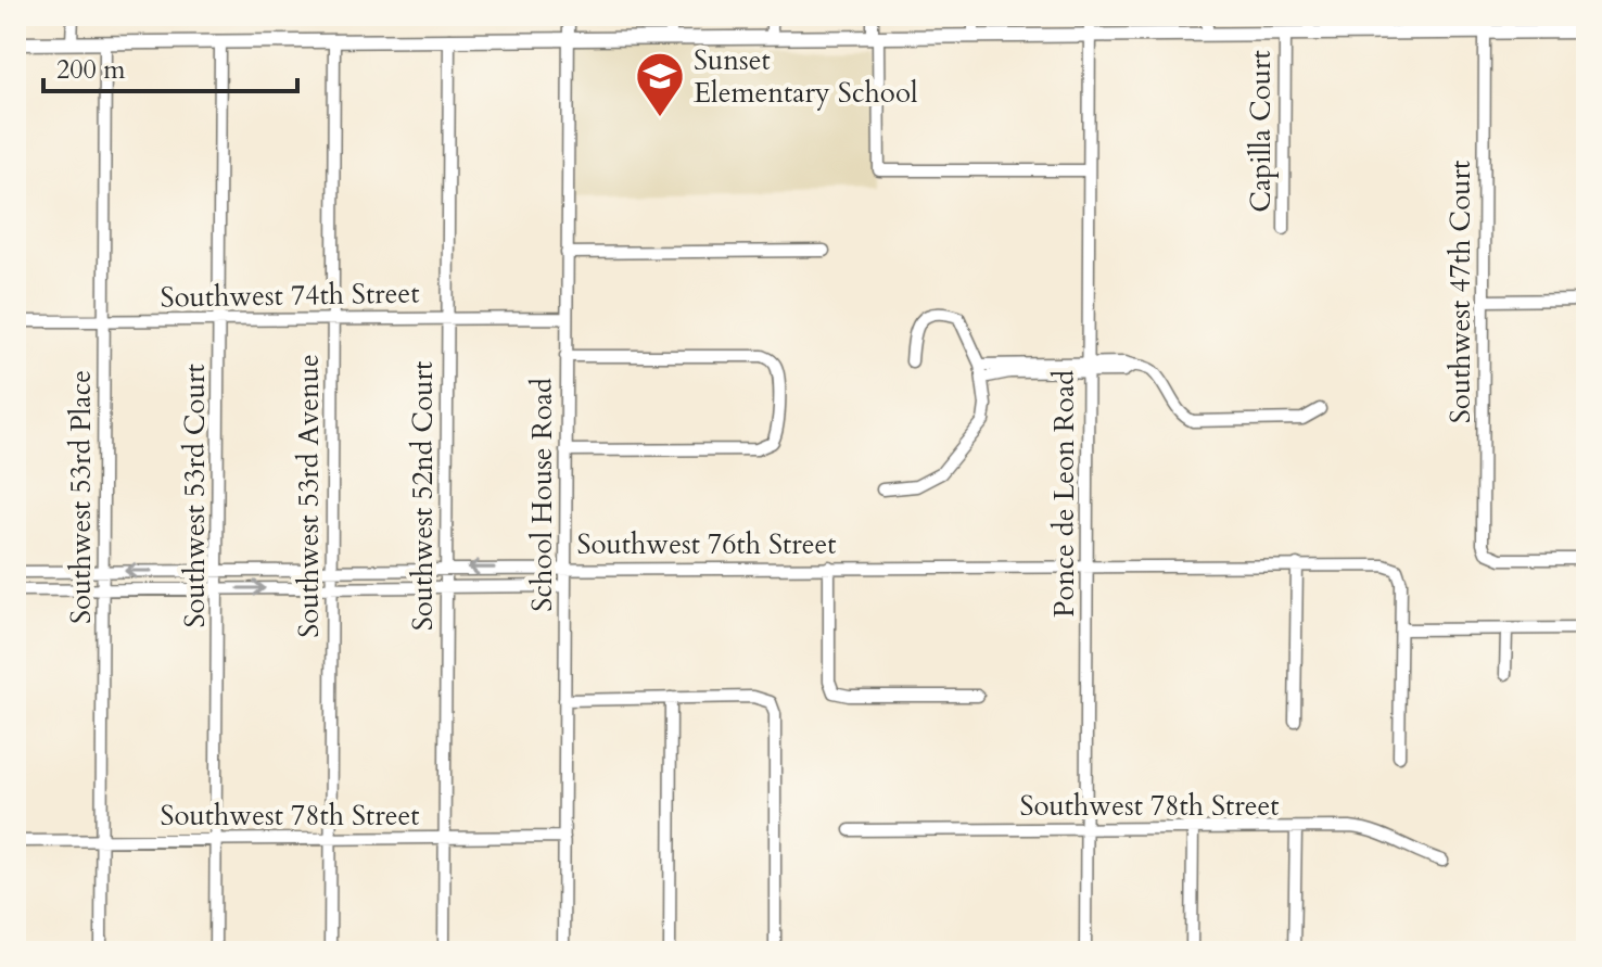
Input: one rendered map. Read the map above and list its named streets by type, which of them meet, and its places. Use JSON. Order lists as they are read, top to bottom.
{
  "streets": {
    "street": [
      "Capilla Court",
      "Southwest 47th Court",
      "Southwest 74th Street",
      "Ponce de Leon Road",
      "School House Road",
      "Southwest 53rd Court",
      "Southwest 53rd Avenue",
      "Southwest 52nd Court",
      "Southwest 53rd Place",
      "Southwest 76th Street",
      "Southwest 78th Street"
    ]
  },
  "crossings": [
    ["Southwest 74th Street", "School House Road"],
    ["Southwest 74th Street", "Southwest 53rd Court"],
    ["Southwest 74th Street", "Southwest 53rd Avenue"],
    ["Southwest 74th Street", "Southwest 52nd Court"],
    ["Southwest 74th Street", "Southwest 53rd Place"],
    ["Ponce de Leon Road", "Southwest 76th Street"],
    ["Ponce de Leon Road", "Southwest 78th Street"],
    ["School House Road", "Southwest 76th Street"],
    ["School House Road", "Southwest 78th Street"],
    ["Southwest 53rd Court", "Southwest 76th Street"],
    ["Southwest 53rd Court", "Southwest 78th Street"],
    ["Southwest 53rd Avenue", "Southwest 76th Street"],
    ["Southwest 53rd Avenue", "Southwest 78th Street"],
    ["Southwest 52nd Court", "Southwest 76th Street"],
    ["Southwest 52nd Court", "Southwest 78th Street"],
    ["Southwest 53rd Place", "Southwest 76th Street"],
    ["Southwest 53rd Place", "Southwest 78th Street"]
  ],
  "places": {
    "school or university": ["Sunset Elementary School"]
  },
  "scale_bar": "200 m"
}
